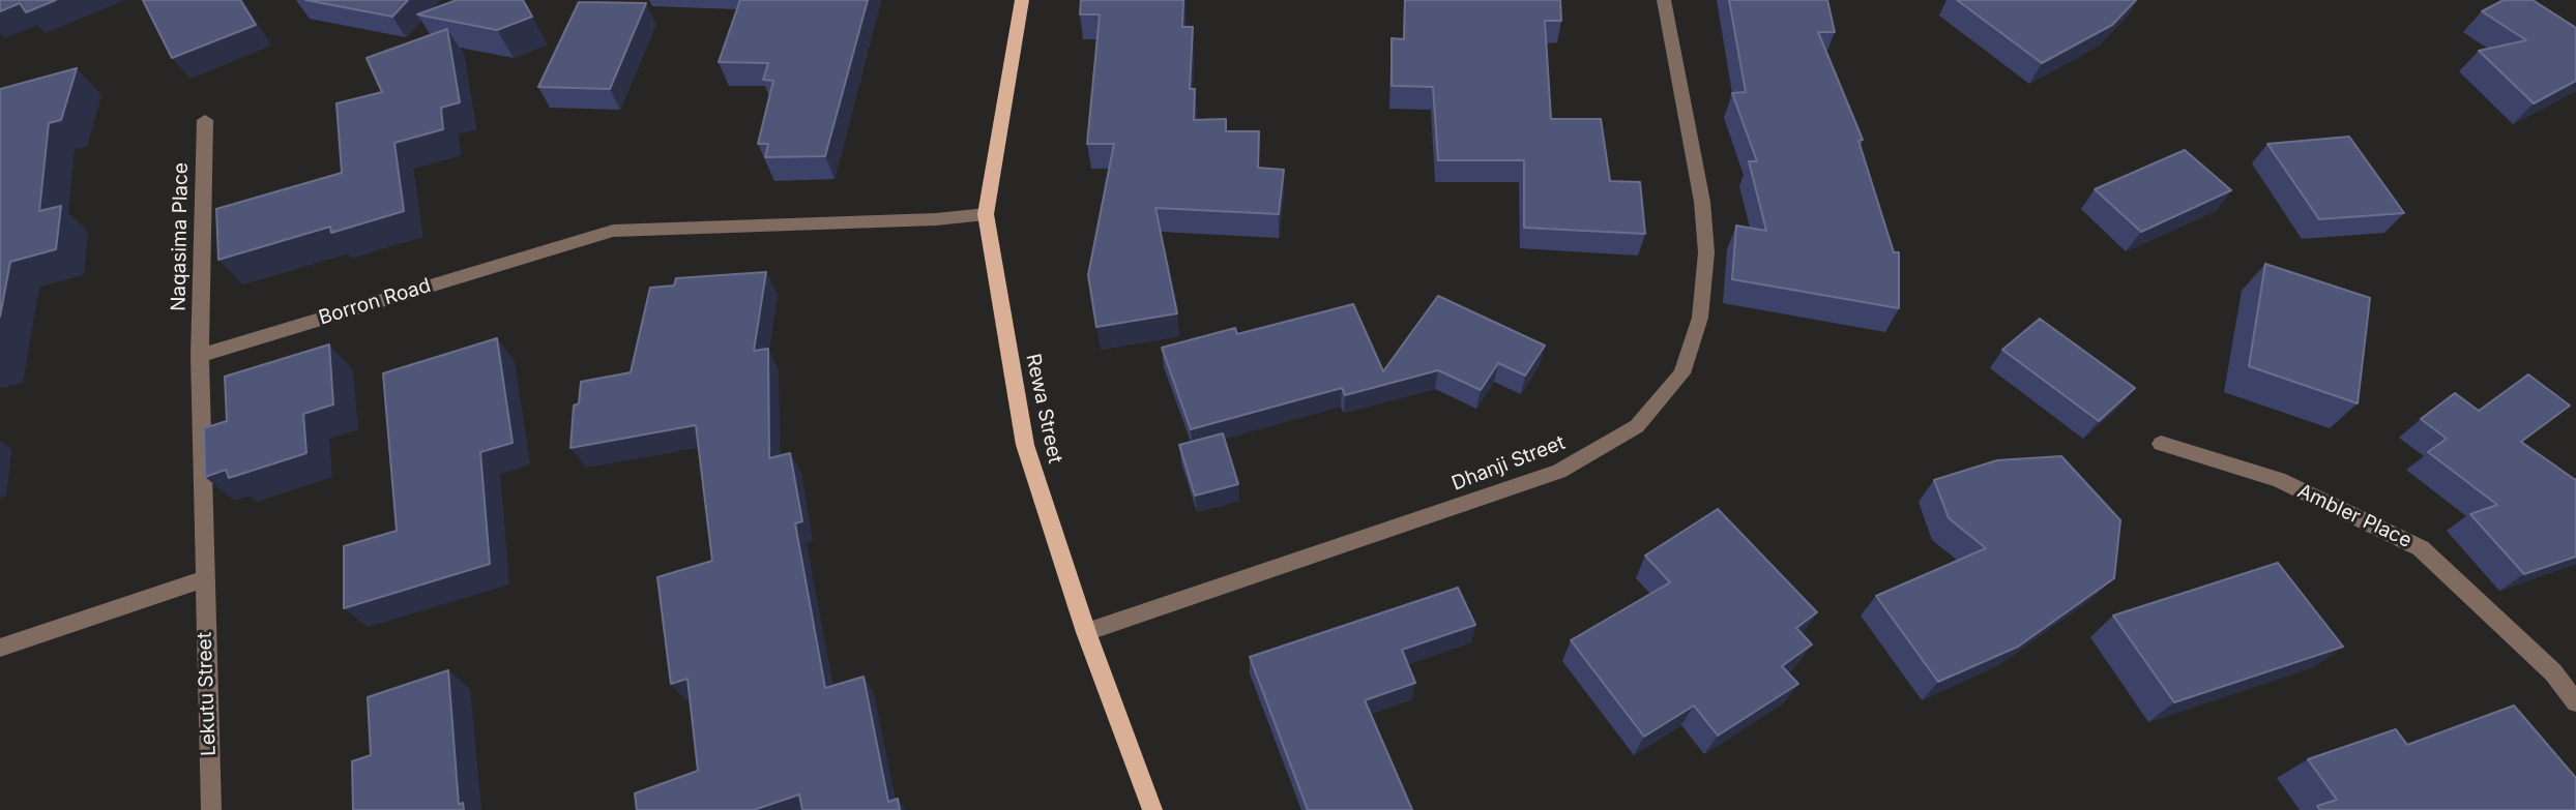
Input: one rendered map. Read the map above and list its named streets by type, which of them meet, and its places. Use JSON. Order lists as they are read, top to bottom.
{
  "streets": {
    "main road": ["Rewa Street"],
    "street": [
      "Naqasima Place",
      "Borron Road",
      "Dhanji Street",
      "Ambler Place",
      "Lekutu Street"
    ]
  },
  "crossings": [
    ["Naqasima Place", "Borron Road"],
    ["Borron Road", "Rewa Street"],
    ["Rewa Street", "Dhanji Street"]
  ]
}
